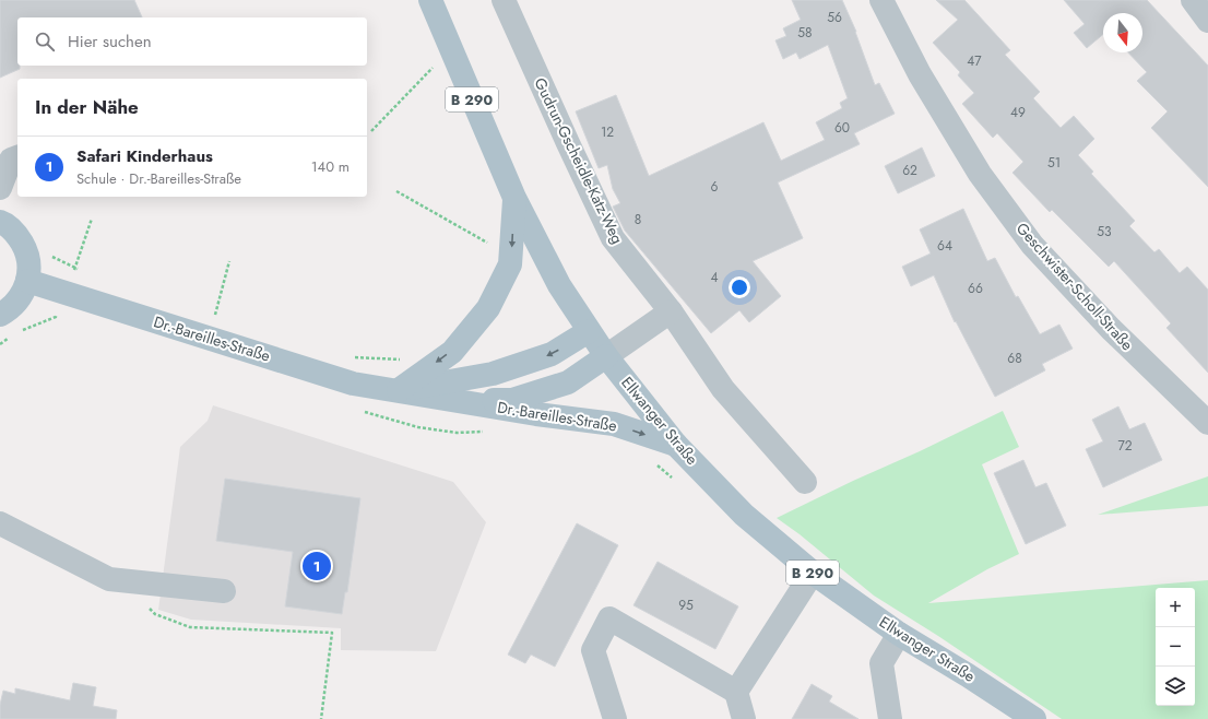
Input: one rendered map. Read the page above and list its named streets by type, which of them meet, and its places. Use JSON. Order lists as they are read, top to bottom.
{
  "streets": {
    "main road": ["B 290", "Dr.-Bareilles-Straße", "Ellwanger Straße"],
    "street": ["Gudrun-Gscheidle-Katz-Weg", "Geschwister-Scholl-Straße"]
  },
  "crossings": [
    ["Dr.-Bareilles-Straße", "Ellwanger Straße"]
  ],
  "house_numbers": [
    "56",
    "58",
    "47",
    "49",
    "60",
    "12",
    "51",
    "62",
    "6",
    "8",
    "53",
    "64",
    "4",
    "66",
    "68",
    "72",
    "95"
  ],
  "north": "bottom",
  "page": {
    "search": "Hier suchen",
    "heading": "In der Nähe",
    "list": [
      {
        "mark": "1",
        "name": "Safari Kinderhaus",
        "note": "Schule · Dr.-Bareilles-Straße",
        "value": "140 m"
      }
    ],
    "pins": "1",
    "map_buttons": ["+", "−"]
  }
}
